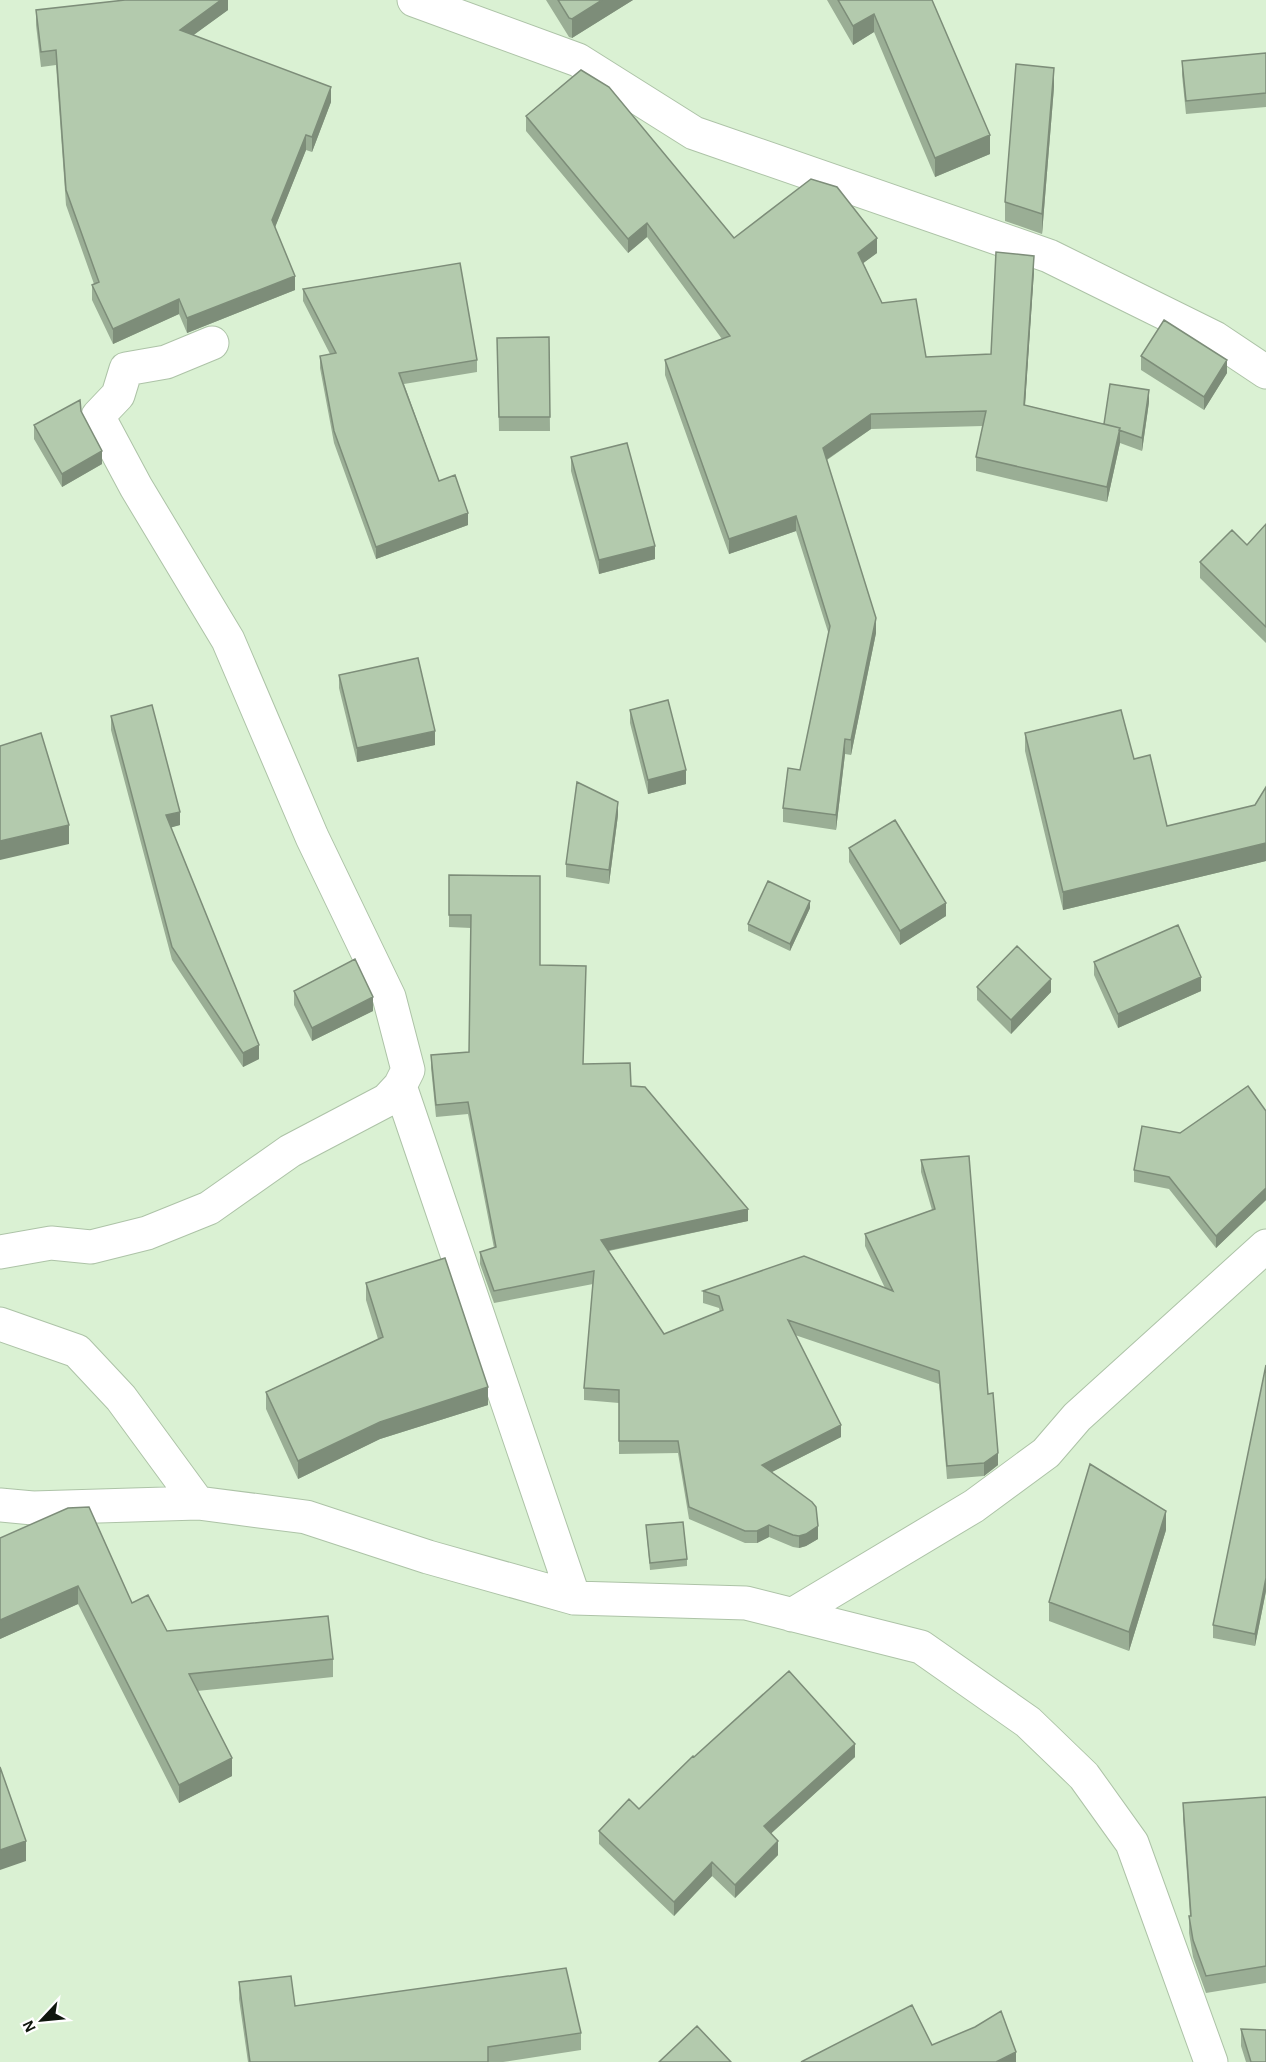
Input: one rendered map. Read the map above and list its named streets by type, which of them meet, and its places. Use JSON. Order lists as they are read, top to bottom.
{
  "north": "bottom left"
}
